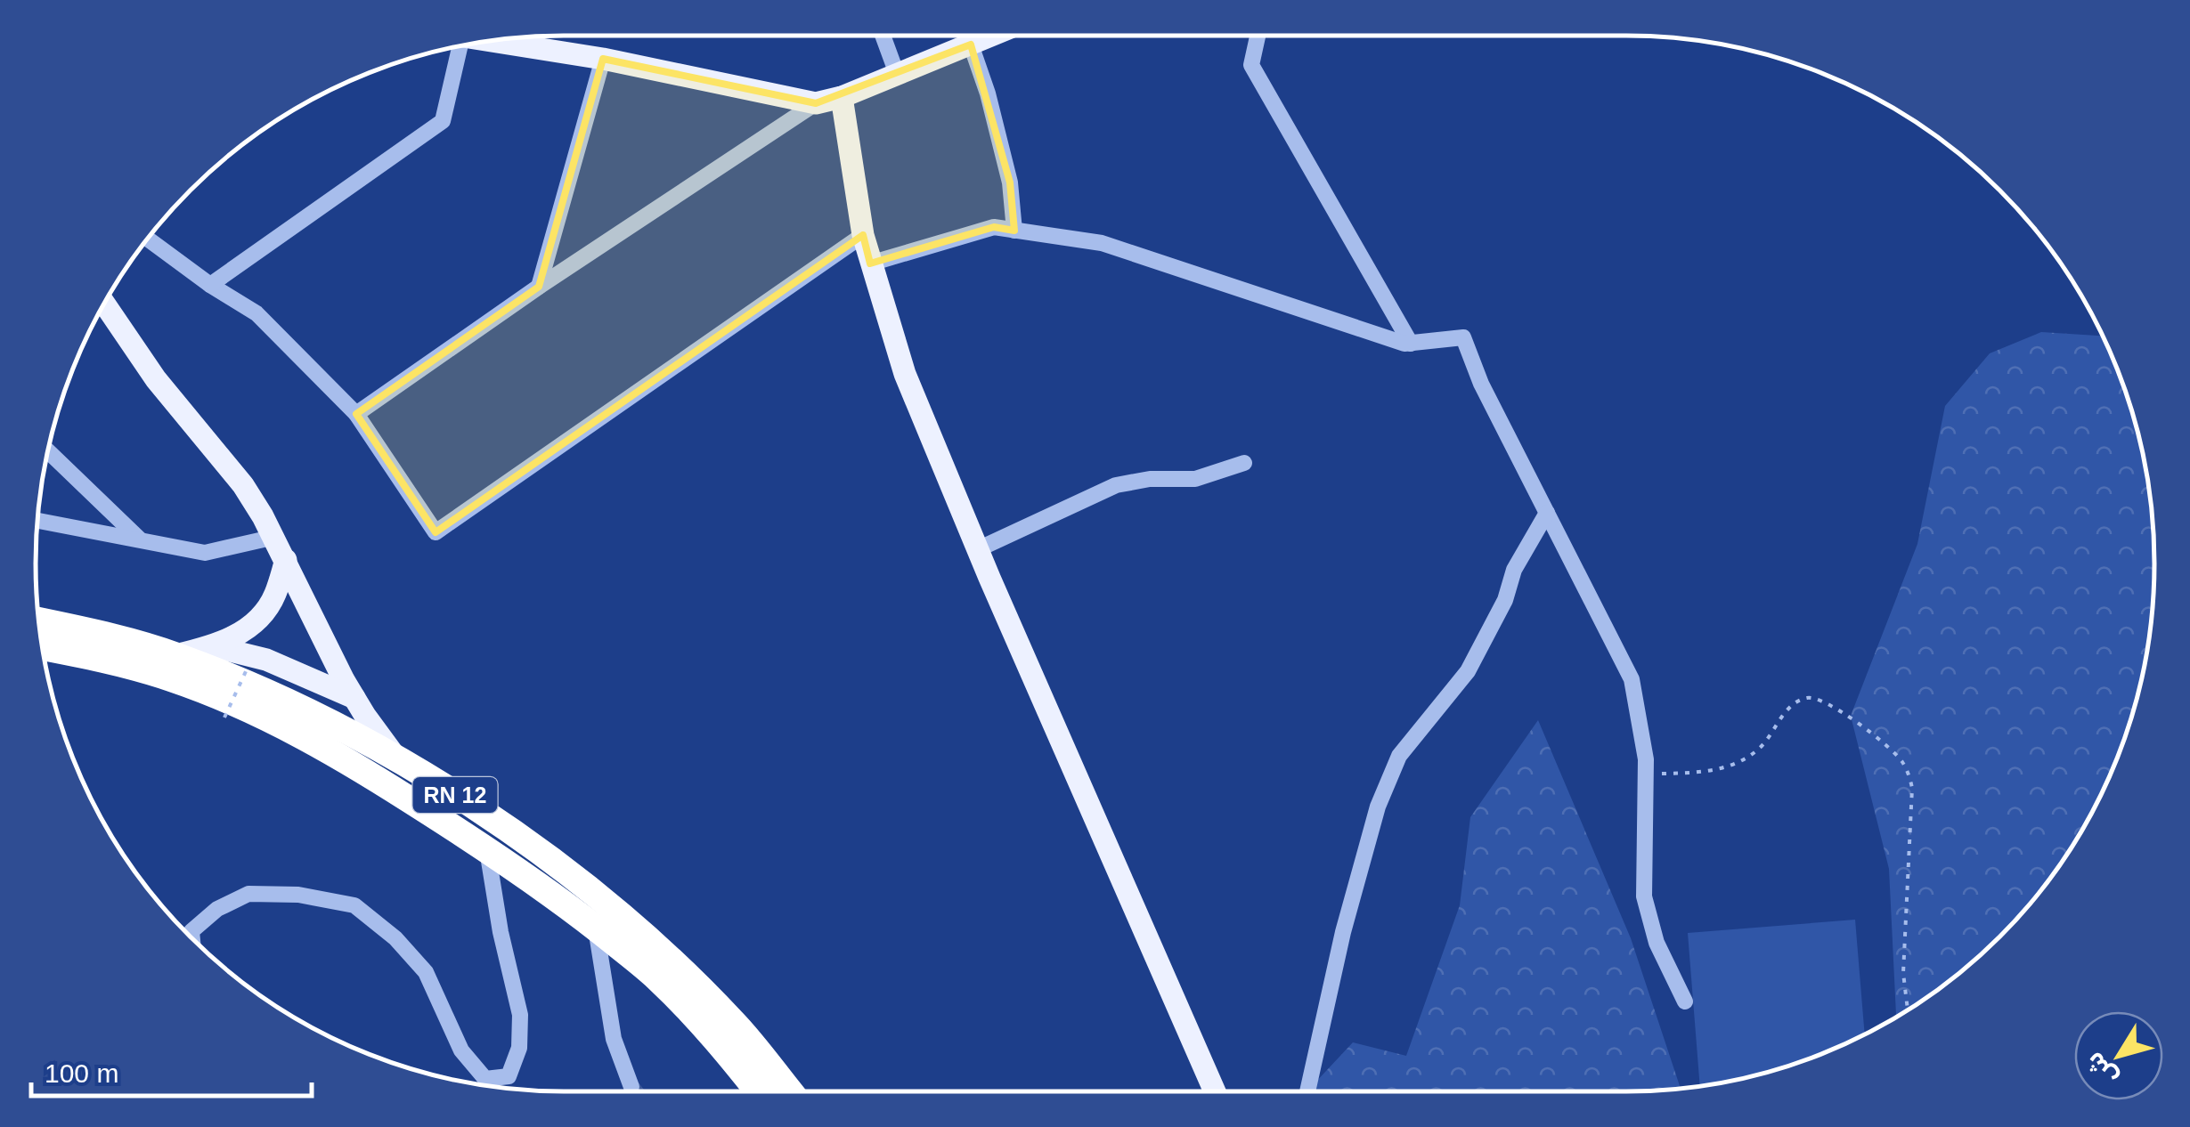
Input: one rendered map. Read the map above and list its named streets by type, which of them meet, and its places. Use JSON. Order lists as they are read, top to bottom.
{
  "streets": {
    "highway": ["RN 12"]
  },
  "scale_bar": "100 m",
  "north": "bottom left"
}
